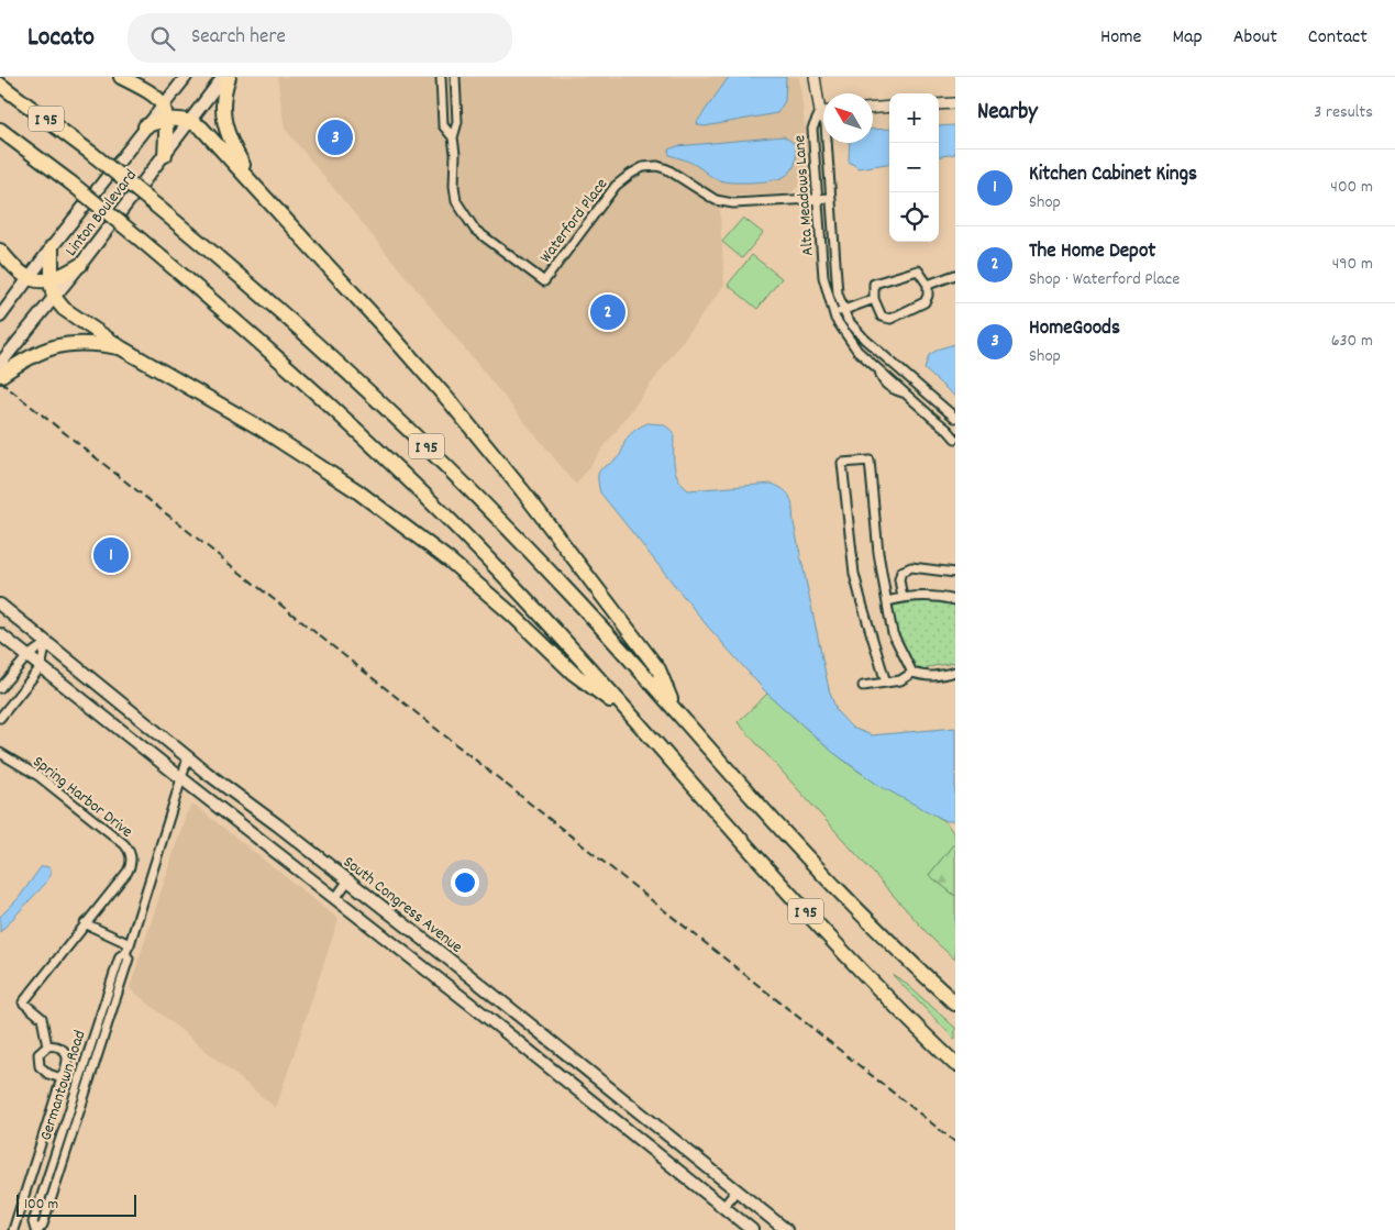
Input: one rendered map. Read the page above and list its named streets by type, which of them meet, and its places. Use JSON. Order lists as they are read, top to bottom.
{
  "streets": {
    "highway": ["I 95"],
    "main road": ["Linton Boulevard", "South Congress Avenue"],
    "street": [
      "Alta Meadows Lane",
      "Waterford Place",
      "Spring Harbor Drive",
      "Germantown Road"
    ]
  },
  "crossings": [
    ["Alta Meadows Lane", "Waterford Place"],
    ["South Congress Avenue", "Germantown Road"]
  ],
  "scale_bar": "100 m",
  "north": "top left",
  "page": {
    "header": "Locato",
    "search": "Search here",
    "nav": [
      "Home",
      "Map",
      "About",
      "Contact"
    ],
    "heading": ["Nearby", "3 results"],
    "map_buttons": ["+", "−"],
    "pins": ["3", "2", "1"],
    "list": [
      {
        "mark": "1",
        "name": "Kitchen Cabinet Kings",
        "note": "Shop",
        "value": "400 m"
      },
      {
        "mark": "2",
        "name": "The Home Depot",
        "note": "Shop · Waterford Place",
        "value": "490 m"
      },
      {
        "mark": "3",
        "name": "HomeGoods",
        "note": "Shop",
        "value": "630 m"
      }
    ],
    "scale": "100 m"
  }
}
